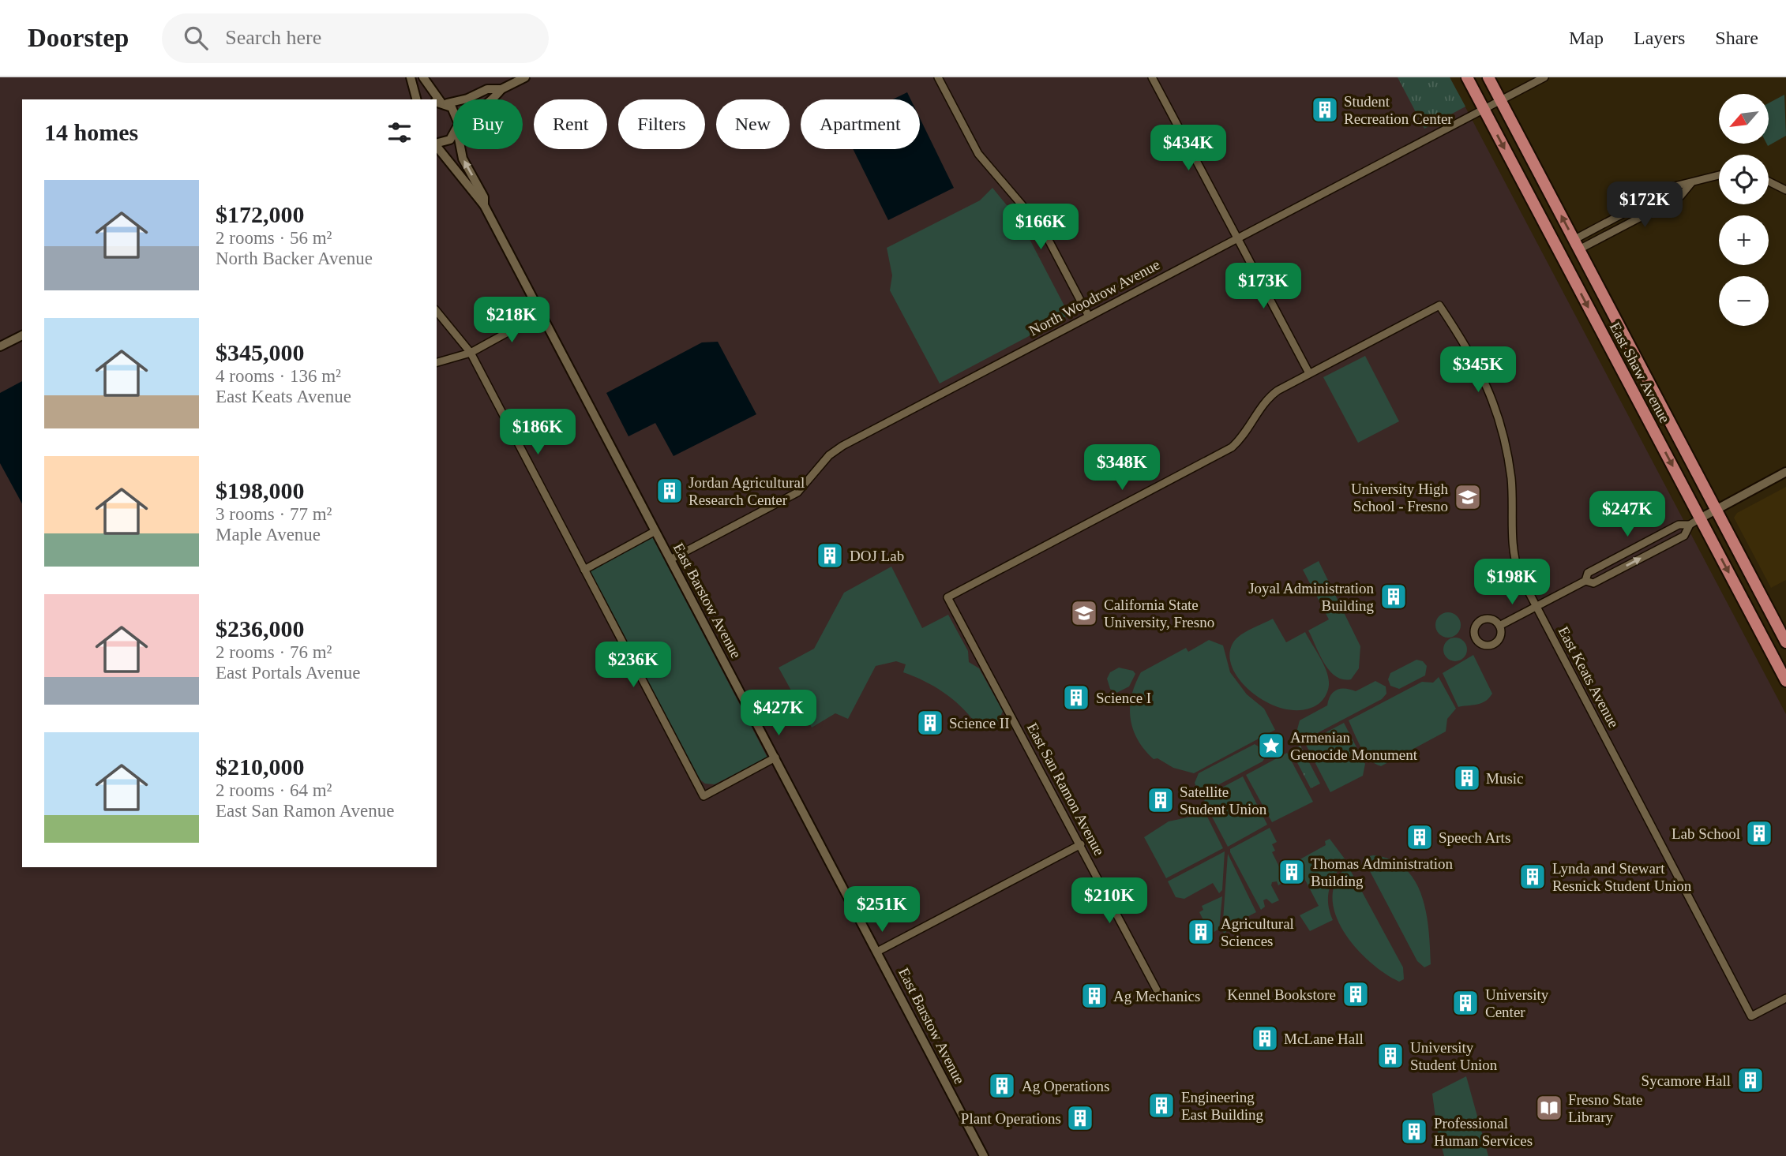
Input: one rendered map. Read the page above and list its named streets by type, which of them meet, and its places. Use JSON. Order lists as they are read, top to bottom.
{
  "streets": {
    "main road": ["East Shaw Avenue"],
    "street": [
      "North Woodrow Avenue",
      "East Barstow Avenue",
      "East Keats Avenue",
      "East San Ramon Avenue"
    ]
  },
  "crossings": [
    ["North Woodrow Avenue", "East Shaw Avenue"],
    ["North Woodrow Avenue", "East Barstow Avenue"],
    ["East Keats Avenue", "East San Ramon Avenue"]
  ],
  "places": {
    "building": [
      "Student Recreation Center",
      "Jordan Agricultural Research Center",
      "DOJ Lab",
      "Joyal Administration Building",
      "Science I",
      "Science II",
      "Music",
      "Satellite Student Union",
      "Lab School",
      "Speech Arts",
      "Thomas Administration Building",
      "Lynda and Stewart Resnick Student Union",
      "Agricultural Sciences",
      "Kennel Bookstore",
      "Ag Mechanics",
      "University Center",
      "McLane Hall",
      "University Student Union",
      "Sycamore Hall",
      "Ag Operations",
      "Engineering East Building",
      "Plant Operations",
      "Professional Human Services"
    ],
    "school or university": ["University High School - Fresno", "California State University, Fresno"],
    "place": ["Armenian Genocide Monument"],
    "library": ["Fresno State Library"]
  },
  "north": "bottom left",
  "page": {
    "header": "Doorstep",
    "search": "Search here",
    "nav": ["Map", "Layers", "Share"],
    "map_buttons": ["+", "−"],
    "chip": [
      "Buy",
      "Rent",
      "Filters",
      "New",
      "Apartment"
    ],
    "heading": "14 homes",
    "price": [
      "$434K",
      "$172K",
      "$166K",
      "$173K",
      "$218K",
      "$345K",
      "$186K",
      "$348K",
      "$247K",
      "$198K",
      "$236K",
      "$427K",
      "$210K",
      "$251K"
    ],
    "list": [
      {
        "name": "$172,000",
        "note": "2 rooms · 56 m² · North Backer Avenue"
      },
      {
        "name": "$345,000",
        "note": "4 rooms · 136 m² · East Keats Avenue"
      },
      {
        "name": "$198,000",
        "note": "3 rooms · 77 m² · Maple Avenue"
      },
      {
        "name": "$236,000",
        "note": "2 rooms · 76 m² · East Portals Avenue"
      },
      {
        "name": "$210,000",
        "note": "2 rooms · 64 m² · East San Ramon Avenue"
      }
    ]
  }
}
